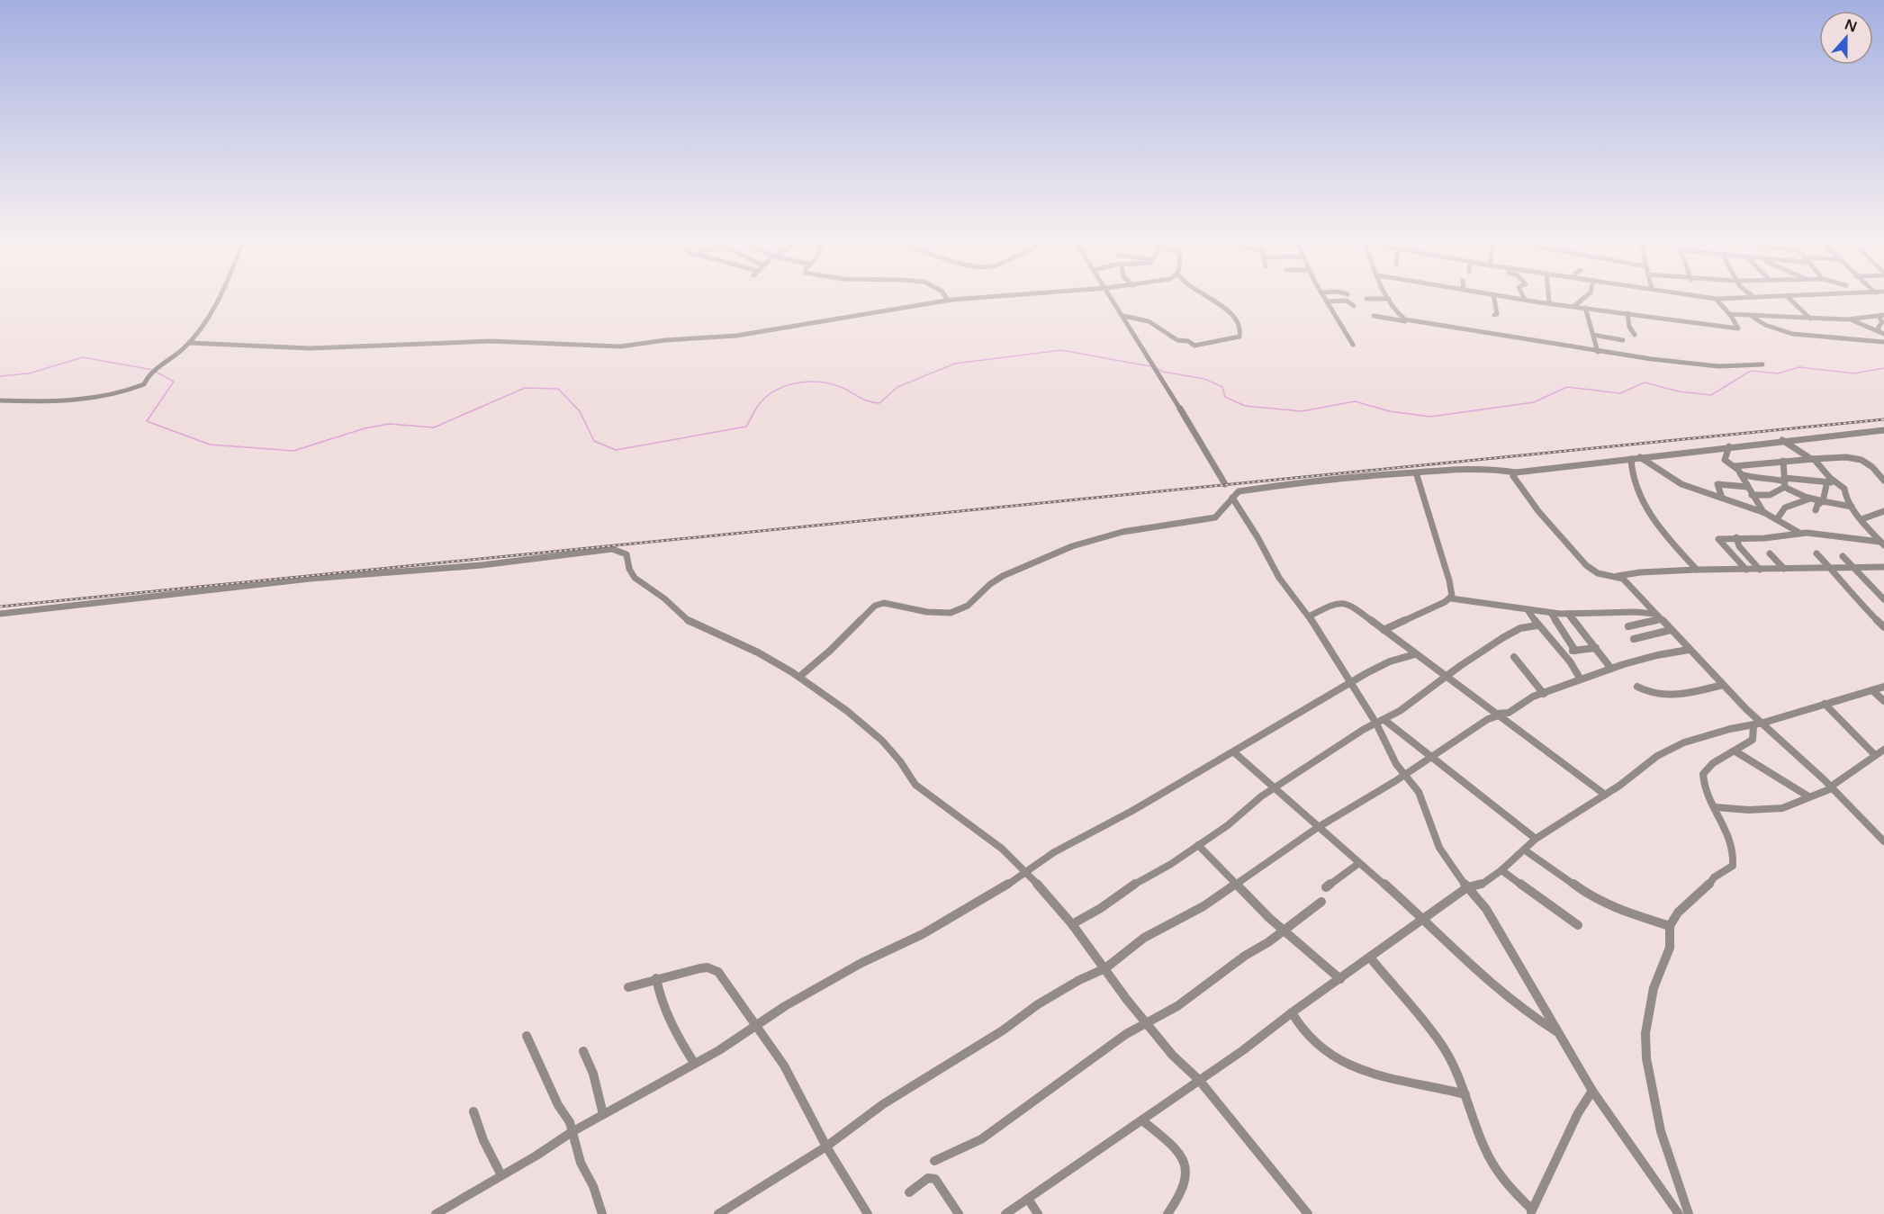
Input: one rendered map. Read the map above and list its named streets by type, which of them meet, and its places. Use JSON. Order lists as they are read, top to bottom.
{
  "north": "top"
}
